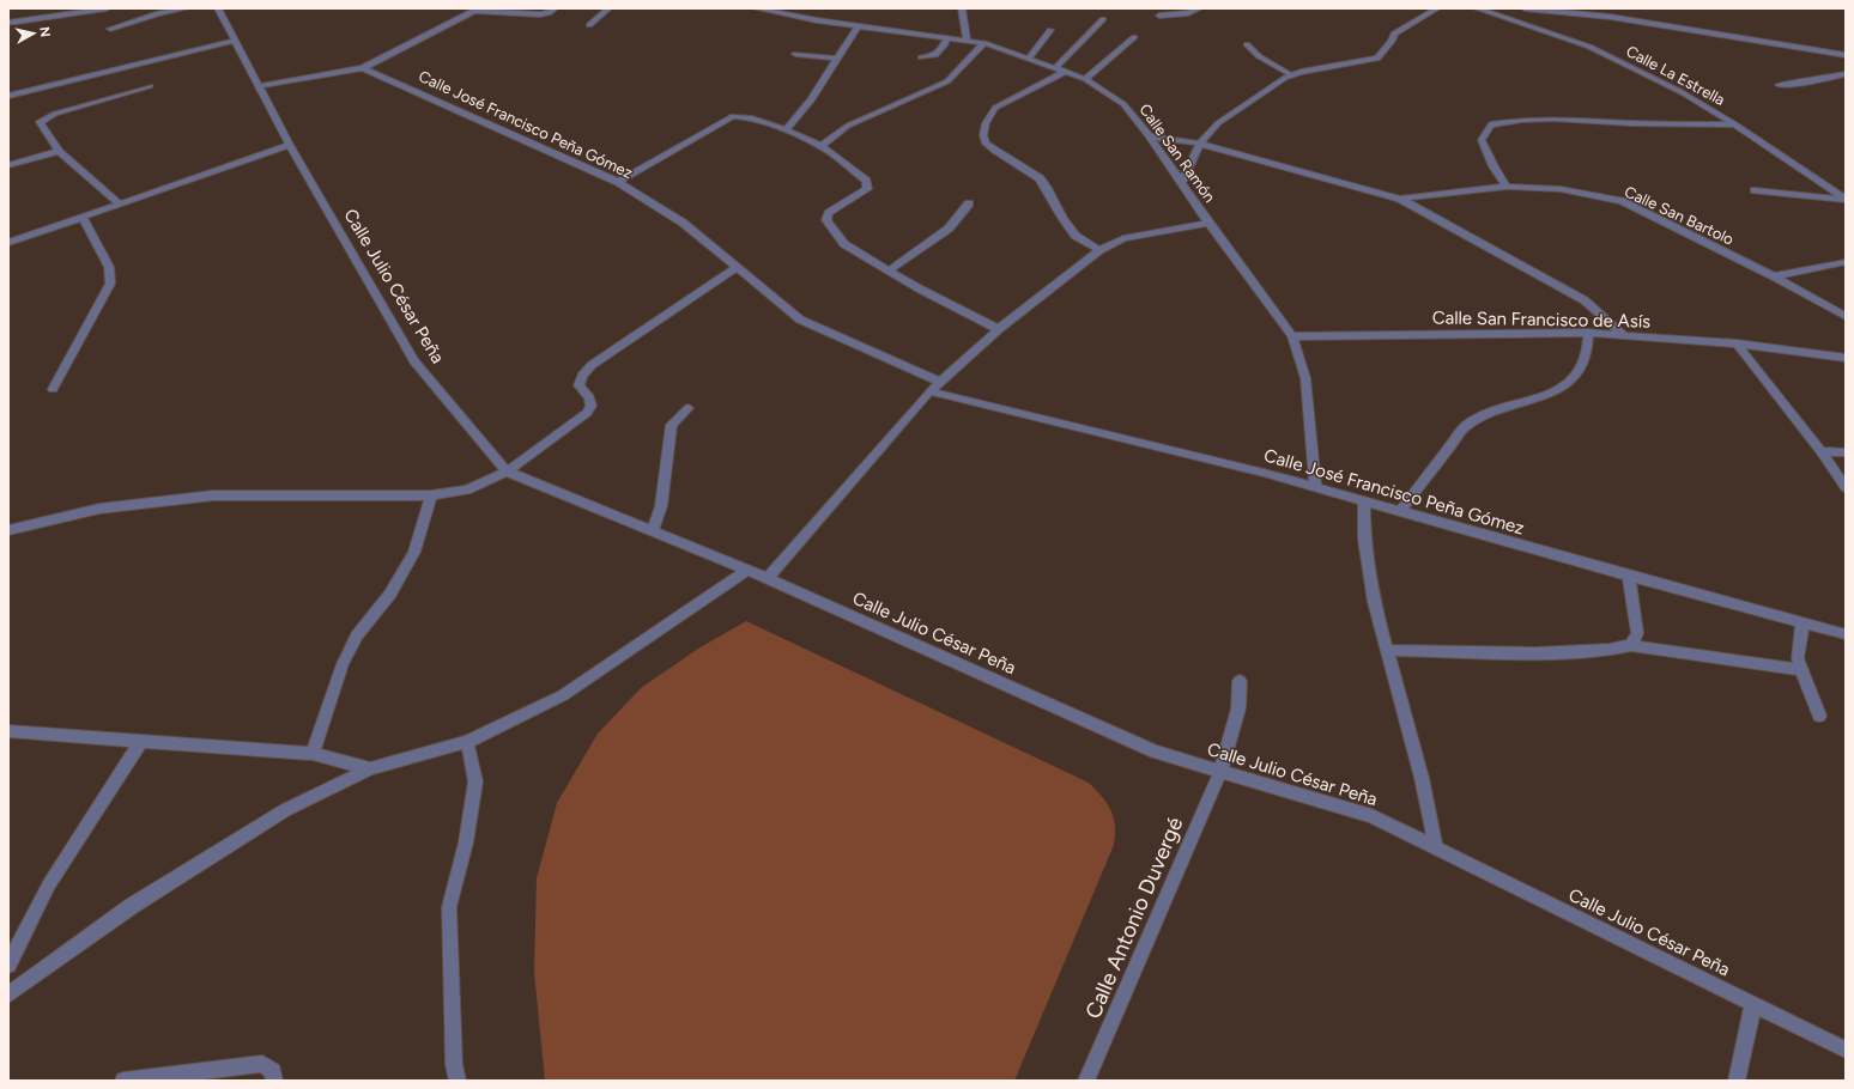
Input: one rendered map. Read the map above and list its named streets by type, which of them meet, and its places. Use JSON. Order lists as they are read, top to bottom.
{
  "streets": {
    "street": [
      "Calle La Estrella",
      "Calle José Francisco Peña Gómez",
      "Calle San Ramón",
      "Calle San Bartolo",
      "Calle Julio César Peña",
      "Calle San Francisco de Asís",
      "Calle Antonio Duvergé"
    ]
  },
  "crossings": [
    ["Calle José Francisco Peña Gómez", "Calle San Ramón"],
    ["Calle San Ramón", "Calle San Francisco de Asís"],
    ["Calle Julio César Peña", "Calle Antonio Duvergé"]
  ],
  "north": "right"
}
